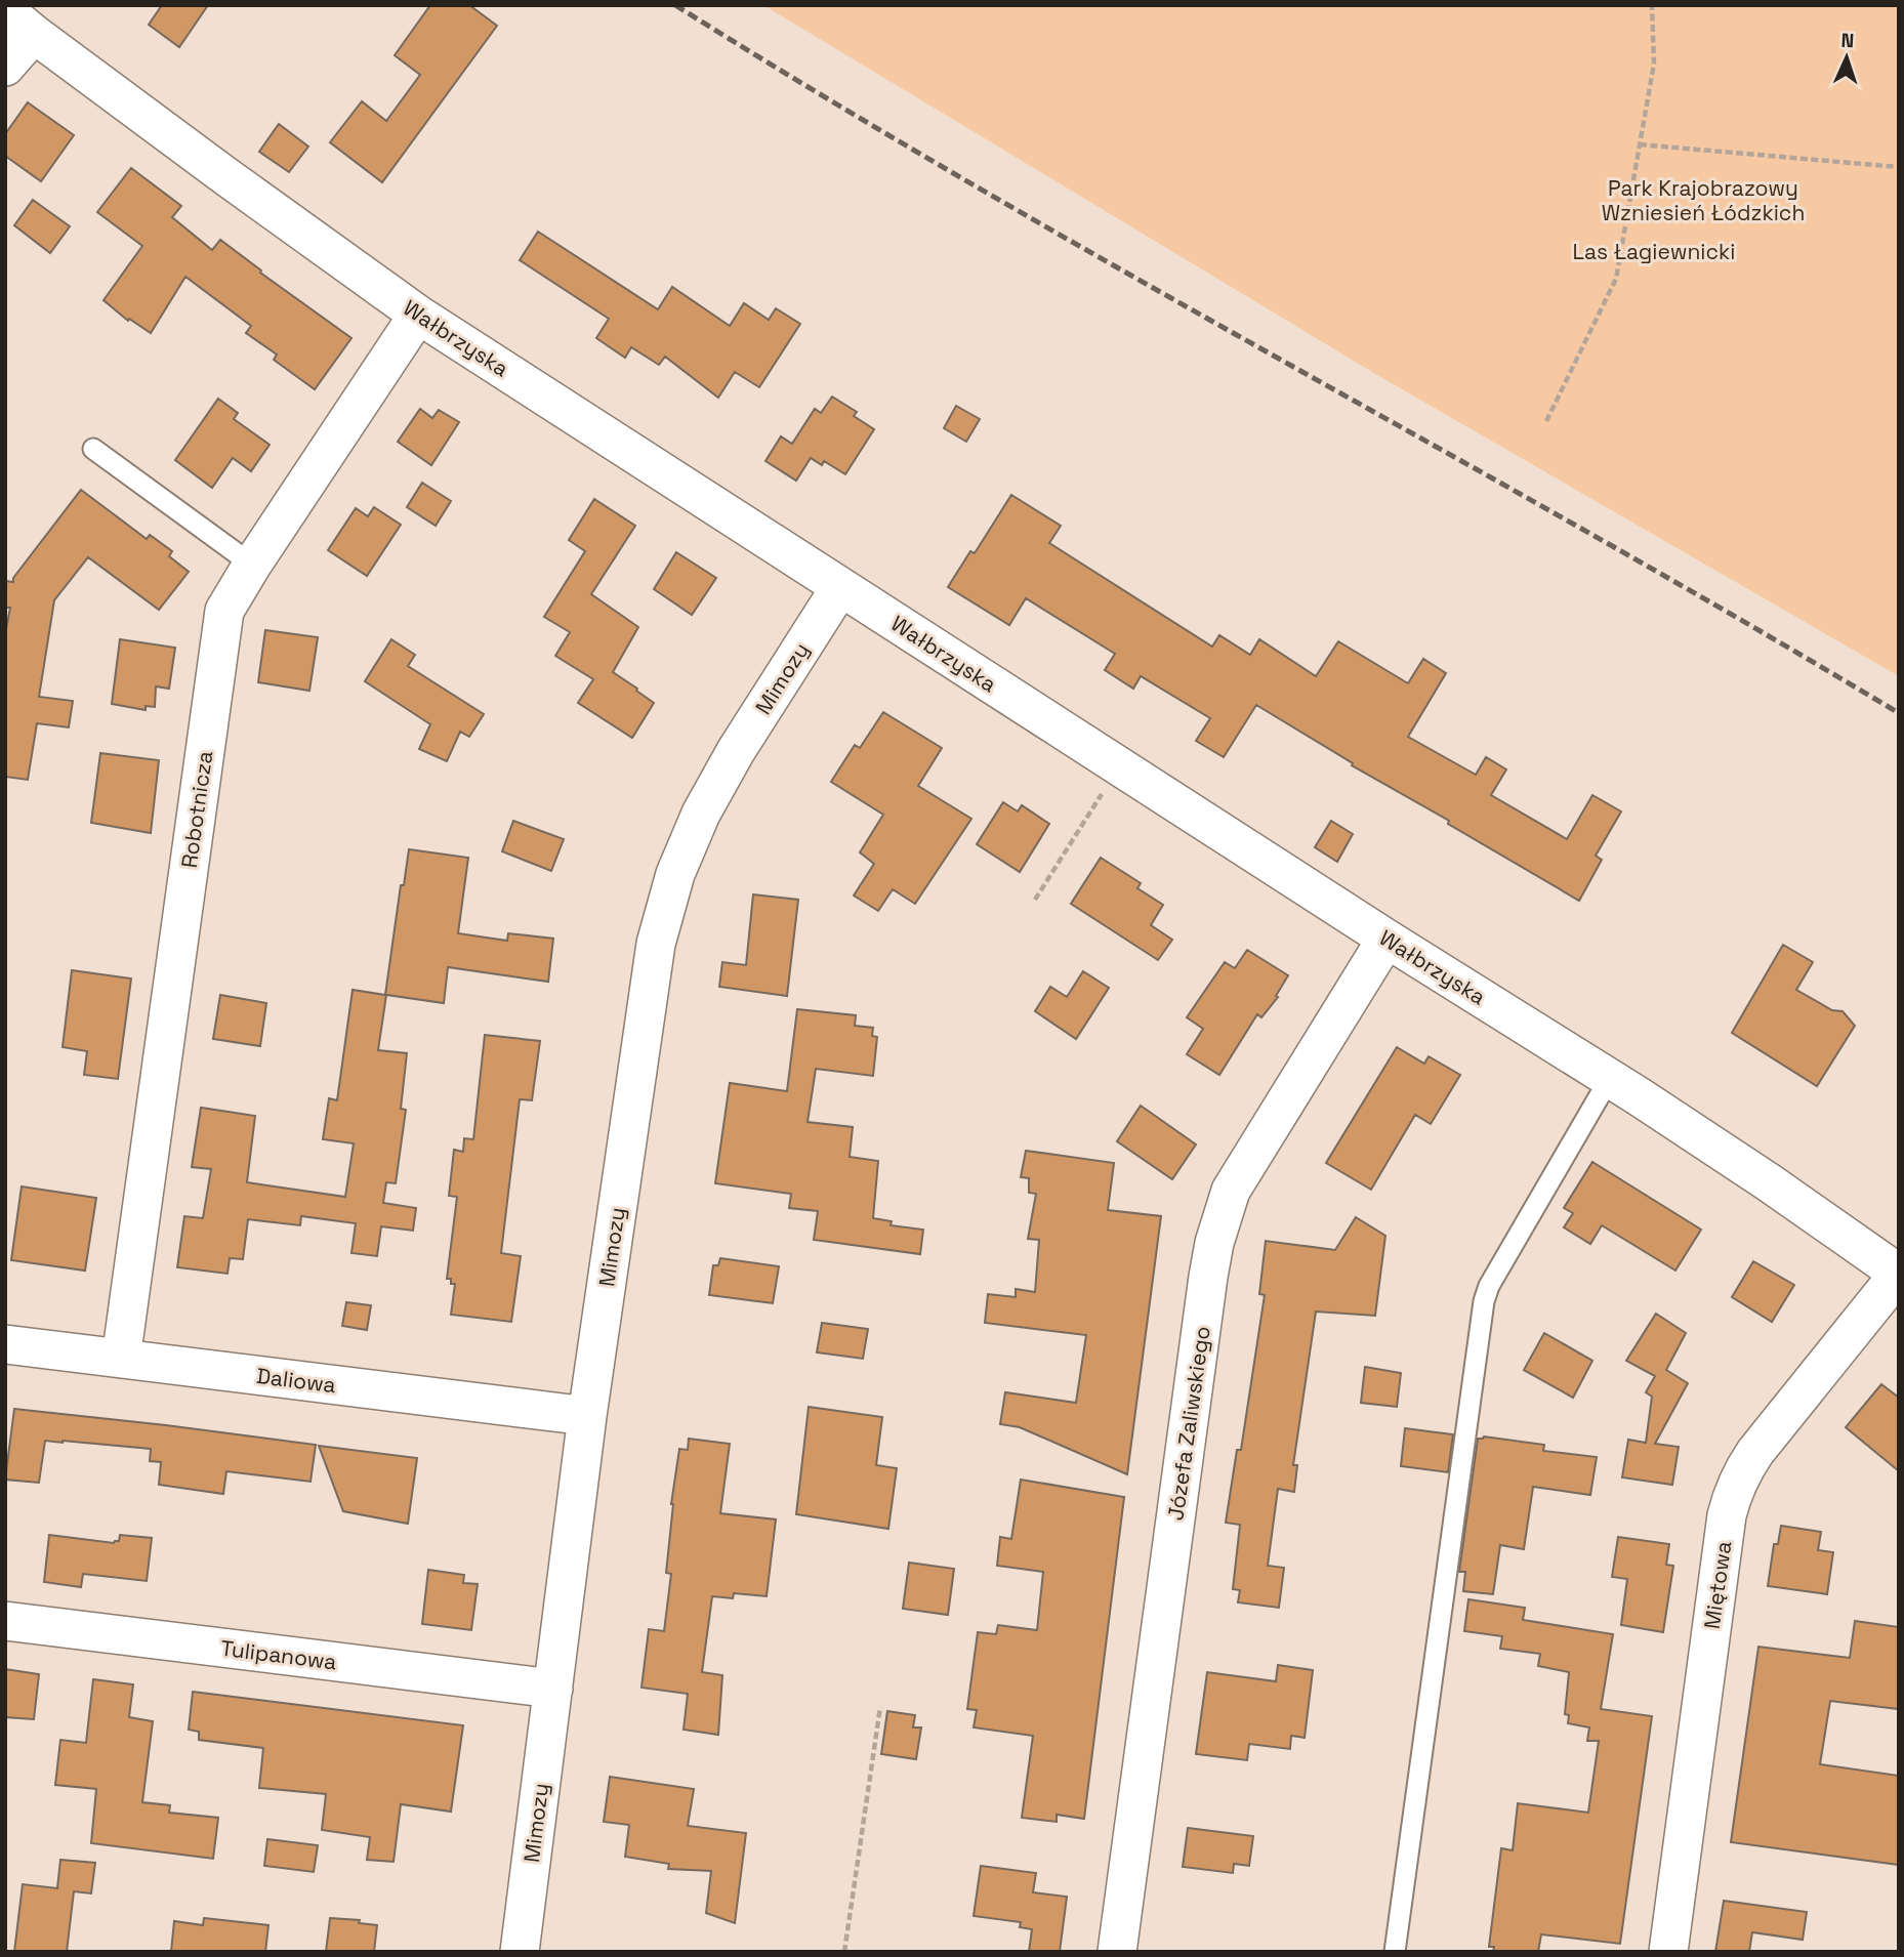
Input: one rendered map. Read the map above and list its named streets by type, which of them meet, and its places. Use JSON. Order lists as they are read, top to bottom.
{
  "streets": {
    "street": [
      "Wałbrzyska",
      "Mimozy",
      "Robotnicza",
      "Daliowa",
      "Józefa Zaliwskiego",
      "Miętowa",
      "Tulipanowa"
    ]
  },
  "crossings": [
    ["Wałbrzyska", "Mimozy"],
    ["Wałbrzyska", "Robotnicza"],
    ["Wałbrzyska", "Józefa Zaliwskiego"],
    ["Wałbrzyska", "Miętowa"],
    ["Mimozy", "Daliowa"],
    ["Mimozy", "Tulipanowa"],
    ["Robotnicza", "Daliowa"]
  ],
  "parks": ["Park Krajobrazowy Wzniesień Łódzkich", "Las Łagiewnicki"],
  "north": "top"
}
